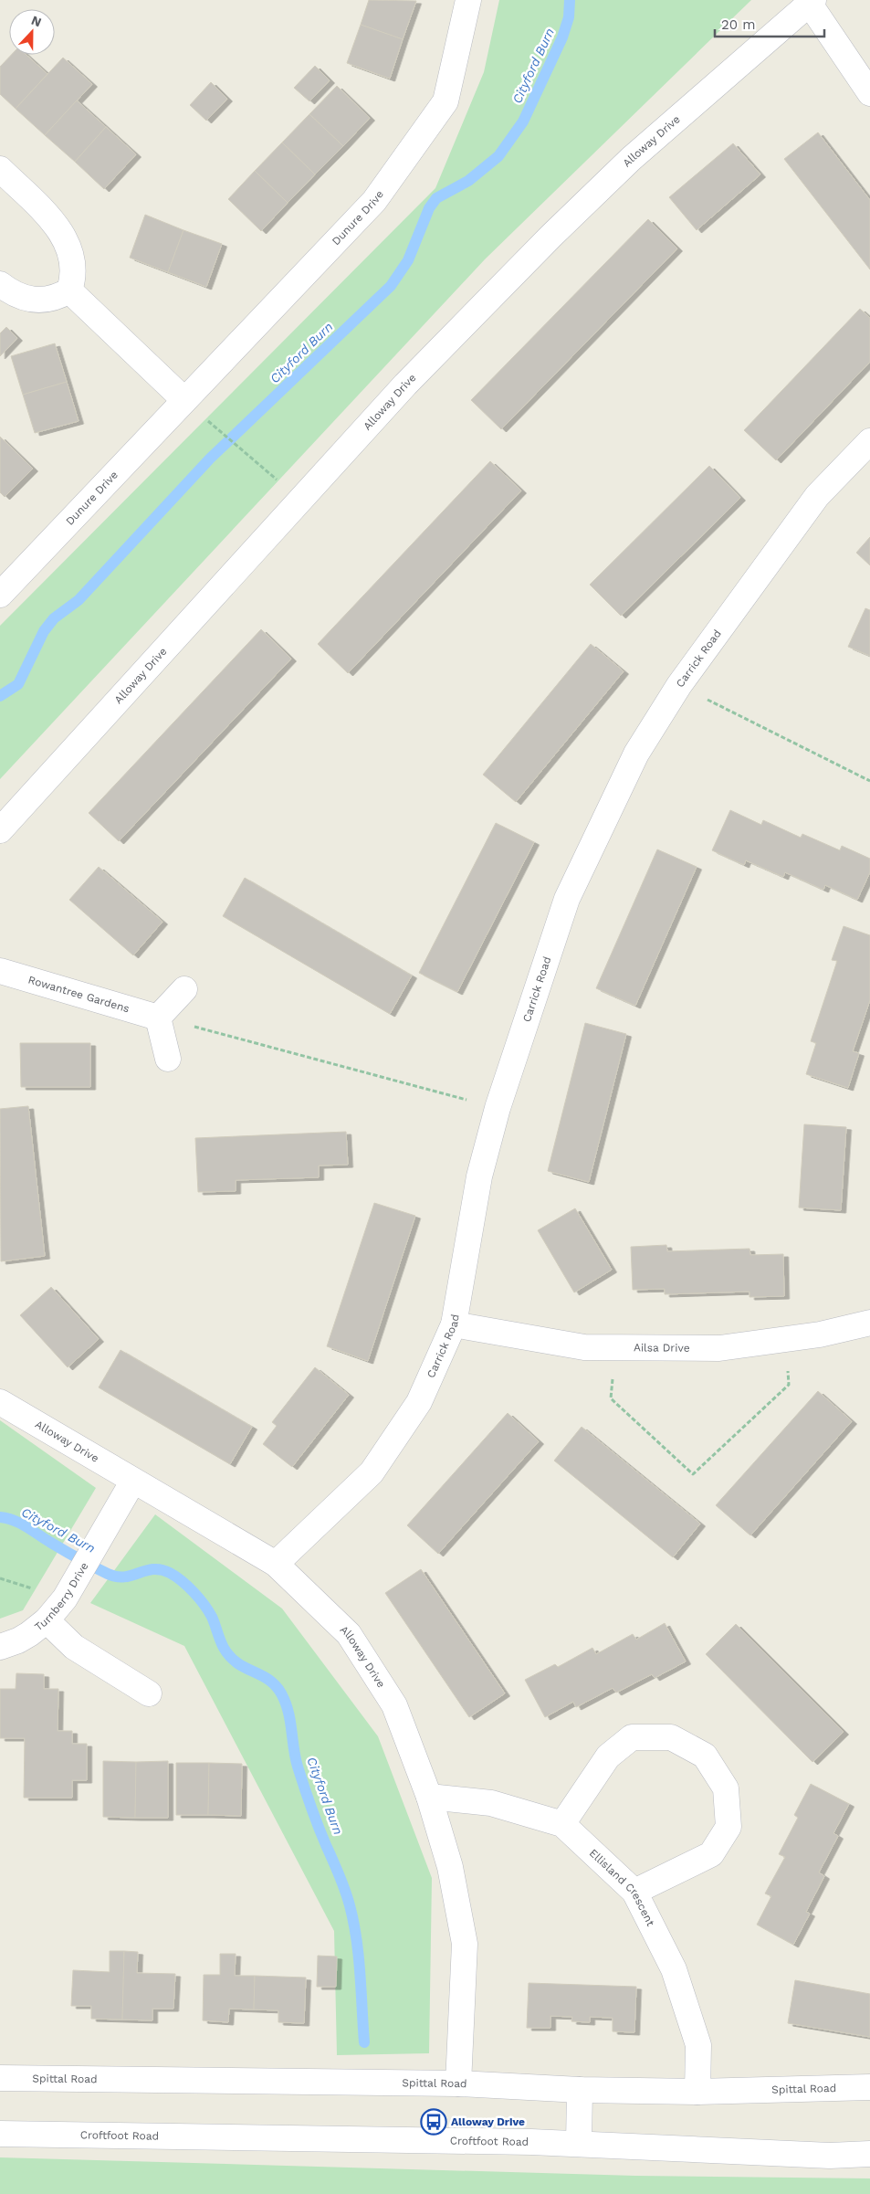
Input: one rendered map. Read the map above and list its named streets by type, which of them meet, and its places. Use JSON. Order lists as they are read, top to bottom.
{
  "streets": {
    "street": [
      "Alloway Drive",
      "Dunure Drive",
      "Carrick Road",
      "Rowantree Gardens",
      "Ailsa Drive",
      "Turnberry Drive",
      "Ellisland Crescent",
      "Spittal Road",
      "Croftfoot Road"
    ]
  },
  "crossings": [
    ["Alloway Drive", "Carrick Road"],
    ["Alloway Drive", "Turnberry Drive"],
    ["Alloway Drive", "Ellisland Crescent"],
    ["Alloway Drive", "Spittal Road"],
    ["Carrick Road", "Ailsa Drive"],
    ["Ellisland Crescent", "Spittal Road"]
  ],
  "water": ["Cityford Burn"],
  "places": {
    "bus stop": ["Alloway Drive"]
  },
  "scale_bar": "20 m",
  "north": "top"
}
